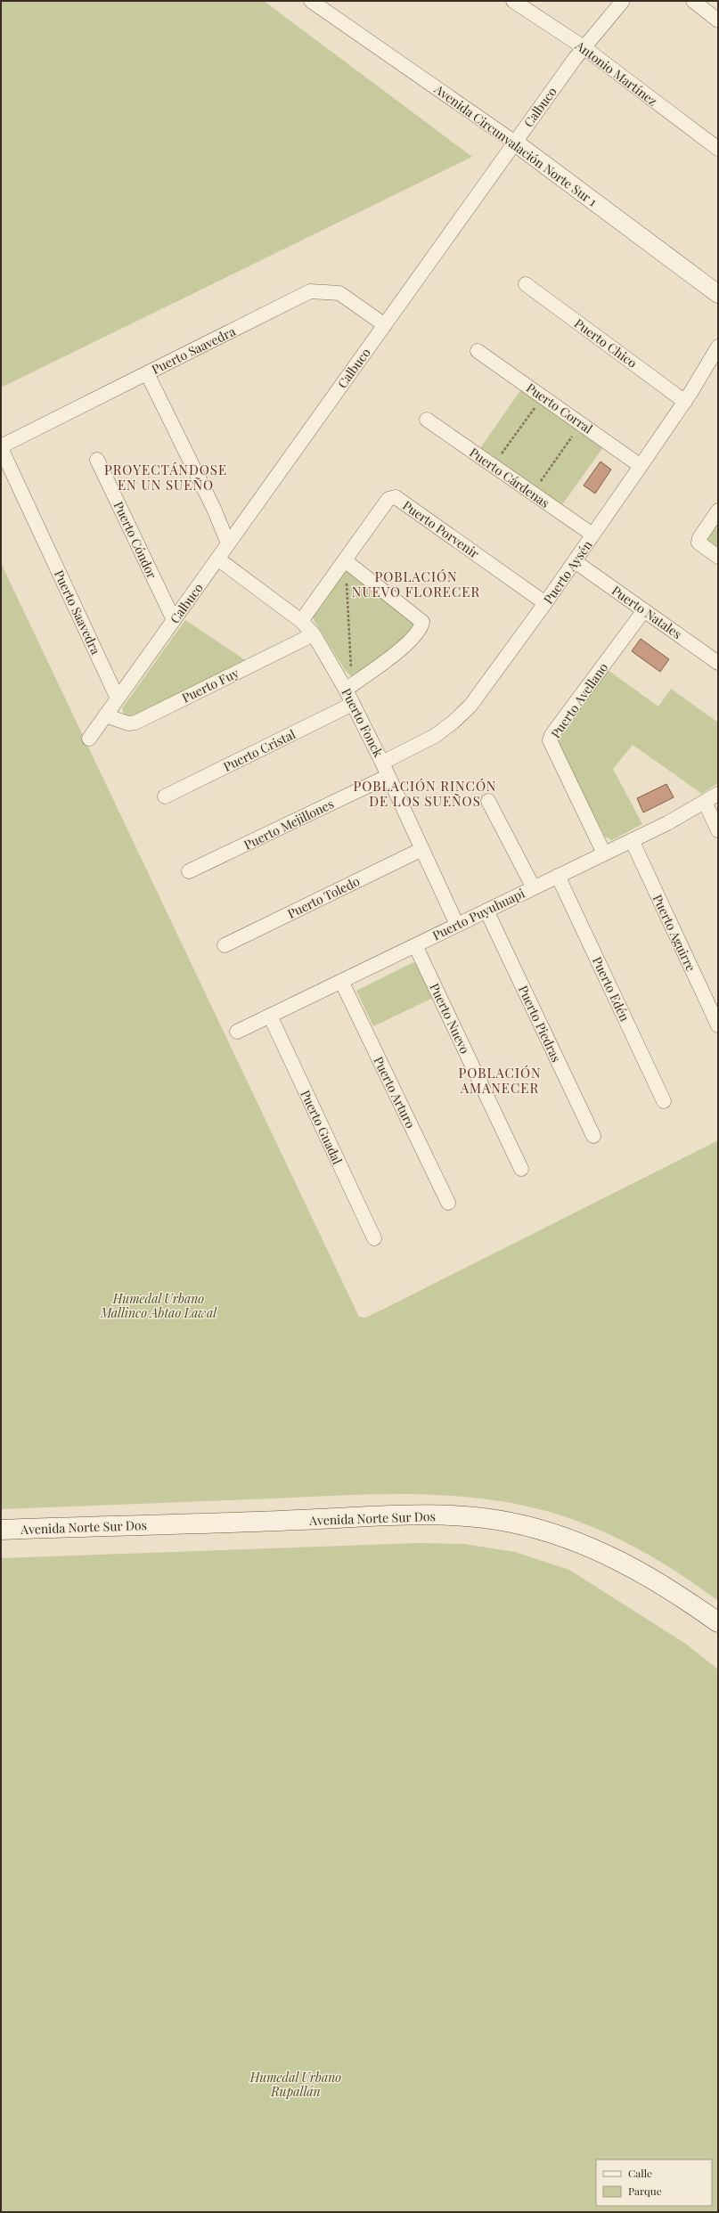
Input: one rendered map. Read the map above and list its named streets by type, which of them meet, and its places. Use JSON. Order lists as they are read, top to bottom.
{
  "streets": {
    "main road": ["Avenida Norte Sur Dos"],
    "street": [
      "Antonio Martínez",
      "Calbuco",
      "Avenida Circunvalación Norte Sur 1",
      "Puerto Chico",
      "Puerto Saavedra",
      "Puerto Corral",
      "Puerto Cárdenas",
      "Puerto Porvenir",
      "Puerto Cóndor",
      "Puerto Aysén",
      "Puerto Natales",
      "Puerto Fuy",
      "Puerto Avellano",
      "Puerto Fonck",
      "Puerto Cristal",
      "Puerto Mejillones",
      "Puerto Toledo",
      "Puerto Puyuhuapi",
      "Puerto Aguirre",
      "Puerto Edén",
      "Puerto Nuevo",
      "Puerto Piedras",
      "Puerto Arturo",
      "Puerto Guadal"
    ]
  },
  "crossings": [
    ["Antonio Martínez", "Calbuco"],
    ["Calbuco", "Avenida Circunvalación Norte Sur 1"],
    ["Calbuco", "Puerto Saavedra"],
    ["Calbuco", "Puerto Cóndor"],
    ["Calbuco", "Puerto Fuy"],
    ["Calbuco", "Puerto Fonck"],
    ["Puerto Chico", "Puerto Aysén"],
    ["Puerto Corral", "Puerto Aysén"],
    ["Puerto Cárdenas", "Puerto Aysén"],
    ["Puerto Porvenir", "Puerto Aysén"],
    ["Puerto Porvenir", "Puerto Fonck"],
    ["Puerto Aysén", "Puerto Natales"],
    ["Puerto Aysén", "Puerto Fonck"],
    ["Puerto Natales", "Puerto Avellano"],
    ["Puerto Fuy", "Puerto Fonck"],
    ["Puerto Avellano", "Puerto Puyuhuapi"],
    ["Puerto Fonck", "Puerto Cristal"],
    ["Puerto Fonck", "Puerto Mejillones"],
    ["Puerto Fonck", "Puerto Toledo"],
    ["Puerto Fonck", "Puerto Puyuhuapi"],
    ["Puerto Puyuhuapi", "Puerto Aguirre"],
    ["Puerto Puyuhuapi", "Puerto Edén"],
    ["Puerto Puyuhuapi", "Puerto Nuevo"],
    ["Puerto Puyuhuapi", "Puerto Piedras"],
    ["Puerto Puyuhuapi", "Puerto Arturo"],
    ["Puerto Puyuhuapi", "Puerto Guadal"]
  ],
  "districts": [
    "PROYECTÁNDOSE EN UN SUEÑO",
    "POBLACIÓN NUEVO FLORECER",
    "POBLACIÓN RINCÓN DE LOS SUEÑOS",
    "POBLACIÓN AMANECER"
  ],
  "parks": ["Humedal Urbano Mallinco Abtao Lawal", "Humedal Urbano Rupallán"],
  "legend": ["Calle", "Parque"]
}
